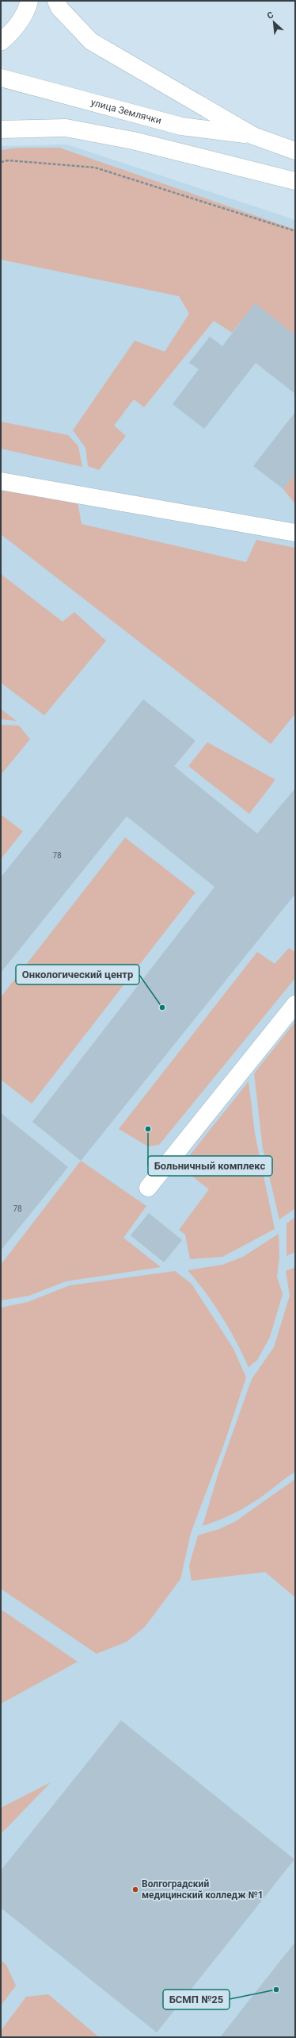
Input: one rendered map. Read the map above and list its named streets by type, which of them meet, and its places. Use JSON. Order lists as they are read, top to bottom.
{
  "streets": {
    "main road": ["улица Землячки"]
  },
  "places": [
    "Онкологический центр",
    "Больничный комплекс",
    "Волгоградский медицинский колледж №1",
    "БСМП №25"
  ],
  "house_numbers": ["78", "78"],
  "north": "top left"
}
